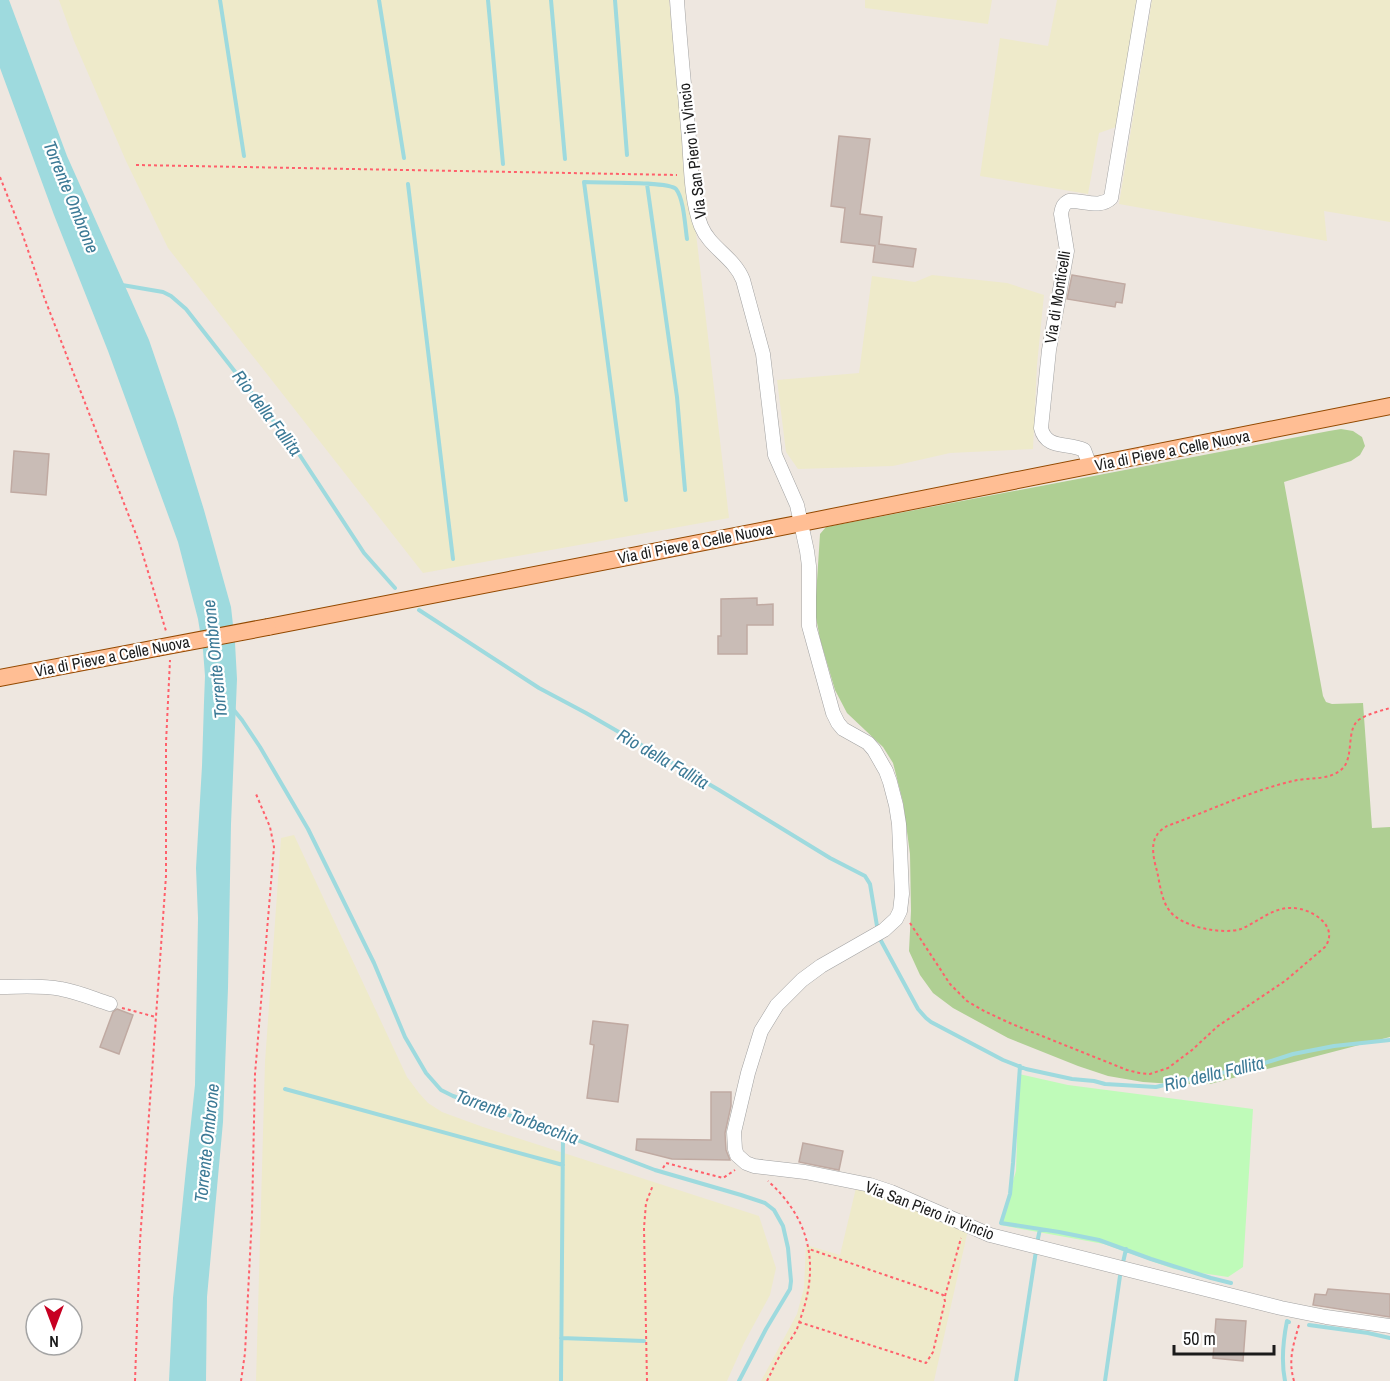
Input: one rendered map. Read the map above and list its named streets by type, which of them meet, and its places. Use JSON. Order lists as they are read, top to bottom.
{
  "streets": {
    "main road": ["Via di Pieve a Celle Nuova"],
    "street": ["Via San Piero in Vincio", "Via di Monticelli"]
  },
  "crossings": [
    ["Via San Piero in Vincio", "Via di Pieve a Celle Nuova"],
    ["Via di Monticelli", "Via di Pieve a Celle Nuova"]
  ],
  "water": ["Torrente Ombrone", "Rio della Fallita", "Torrente Torbecchia"],
  "scale_bar": "50 m",
  "north": "bottom"
}
